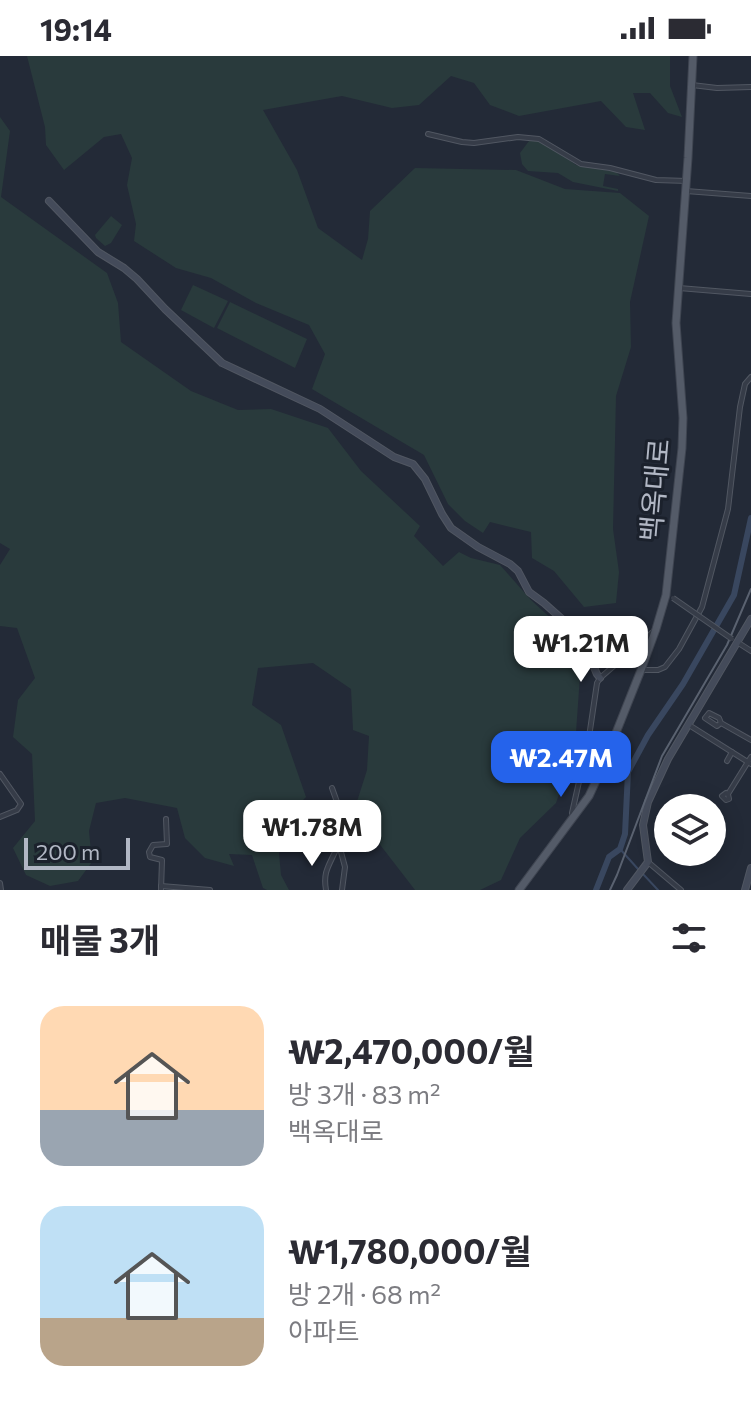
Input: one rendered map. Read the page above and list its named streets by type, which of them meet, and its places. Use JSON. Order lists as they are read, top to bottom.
{
  "streets": {
    "main road": ["백옥대로"]
  },
  "scale_bar": "200 m",
  "page": {
    "status": "19:14",
    "price": ["₩1.21M", "₩2.47M", "₩1.78M"],
    "scale": "200 m",
    "heading": "매물 3개",
    "list": [
      {
        "name": "₩2,470,000/월",
        "note": "방 3개 · 83 m² · 백옥대로"
      },
      {
        "name": "₩1,780,000/월",
        "note": "방 2개 · 68 m² · 아파트"
      }
    ]
  }
}
